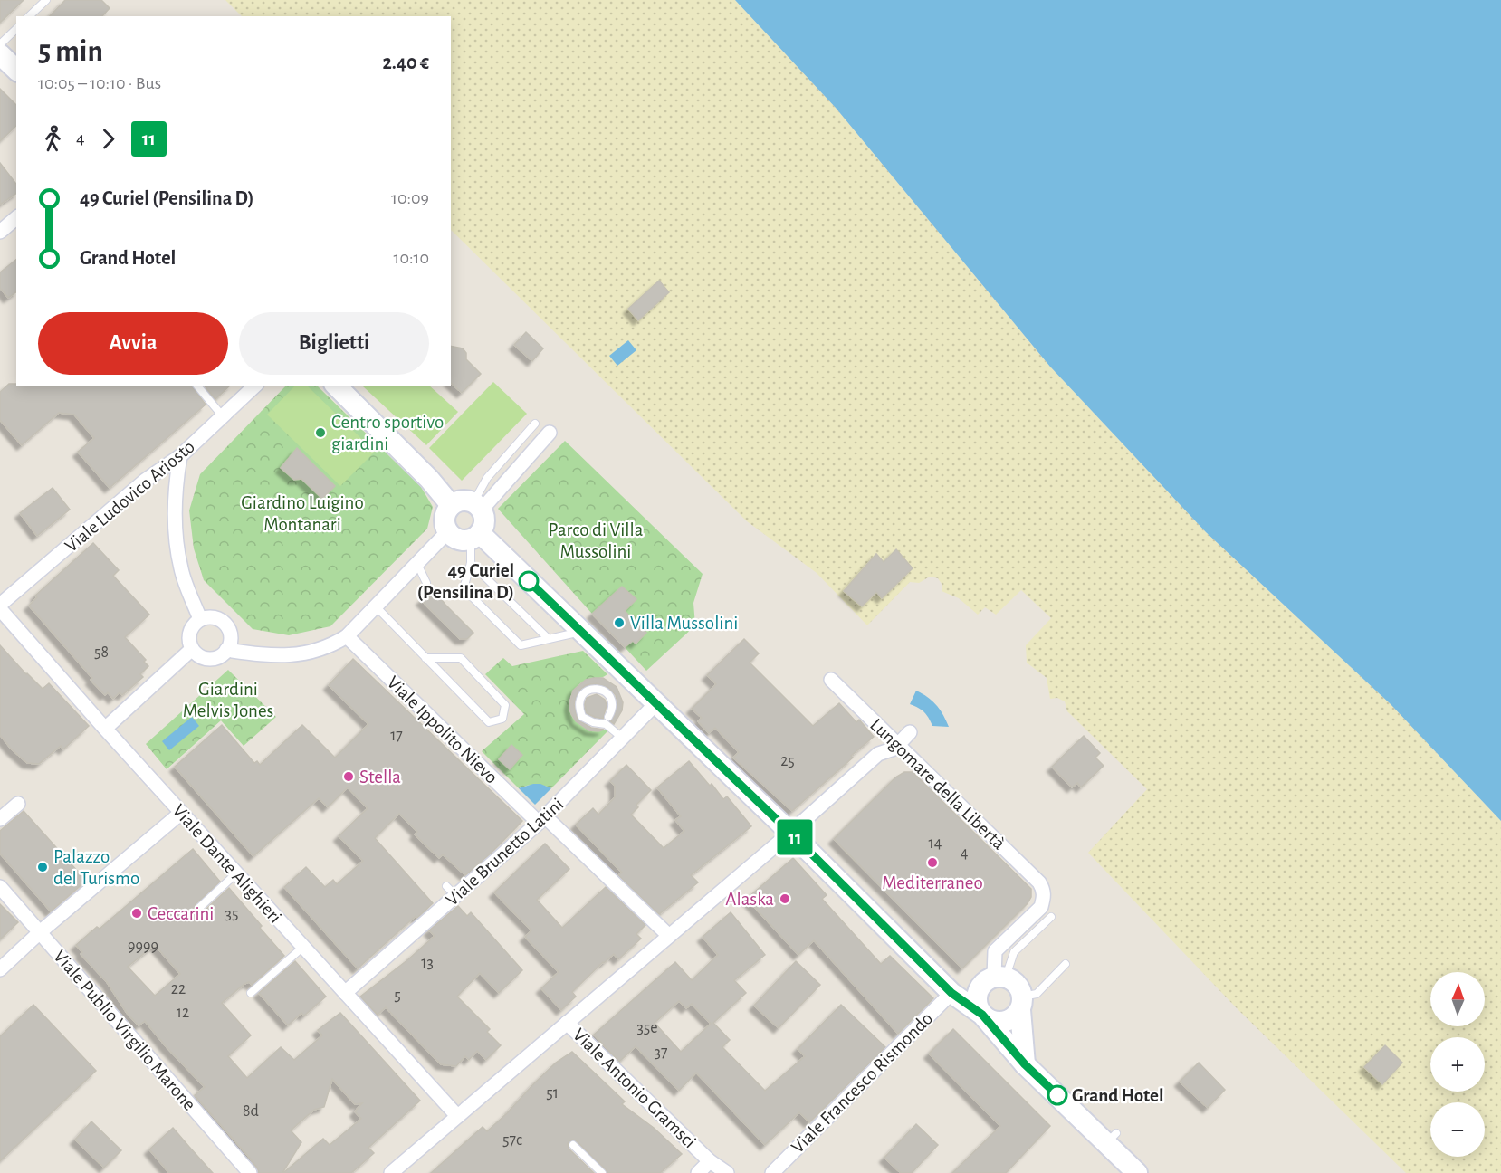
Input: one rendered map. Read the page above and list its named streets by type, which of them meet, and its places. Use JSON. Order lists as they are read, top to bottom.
{
  "streets": {
    "street": [
      "Viale Ludovico Ariosto",
      "Viale Ippolito Nievo",
      "Lungomare della Libertà",
      "Viale Brunetto Latini",
      "Viale Dante Alighieri",
      "Viale Publio Virgilio Marone",
      "Viale Francesco Rismondo",
      "Viale Antonio Gramsci"
    ]
  },
  "crossings": [
    ["Viale Ludovico Ariosto", "Viale Dante Alighieri"],
    ["Viale Ippolito Nievo", "Viale Brunetto Latini"],
    ["Viale Brunetto Latini", "Viale Dante Alighieri"]
  ],
  "parks": ["Giardino Luigino Montanari", "Parco di Villa Mussolini", "Giardini Melvis Jones"],
  "places": [
    "Centro sportivo giardini",
    "49 Curiel (Pensilina D)",
    "Villa Mussolini",
    "Stella",
    "Mediterraneo",
    "Palazzo del Turismo",
    "Alaska",
    "Ceccarini",
    "Grand Hotel"
  ],
  "lines": ["bus line 11"],
  "house_numbers": [
    "58",
    "17",
    "25",
    "14",
    "4",
    "35",
    "9999",
    "13",
    "22",
    "5",
    "12",
    "35e",
    "37",
    "51",
    "8d",
    "57c"
  ],
  "north": "top",
  "page": {
    "on_map": "11",
    "heading": ["5 min", "10:05 – 10:10 · Bus", "2.40 €"],
    "legs": ["4", "11"],
    "list": [
      {
        "name": "49 Curiel (Pensilina D)",
        "value": "10:09"
      },
      {
        "name": "Grand Hotel",
        "value": "10:10"
      }
    ],
    "buttons": ["Avvia", "Biglietti"],
    "map_buttons": ["+", "−"]
  }
}
